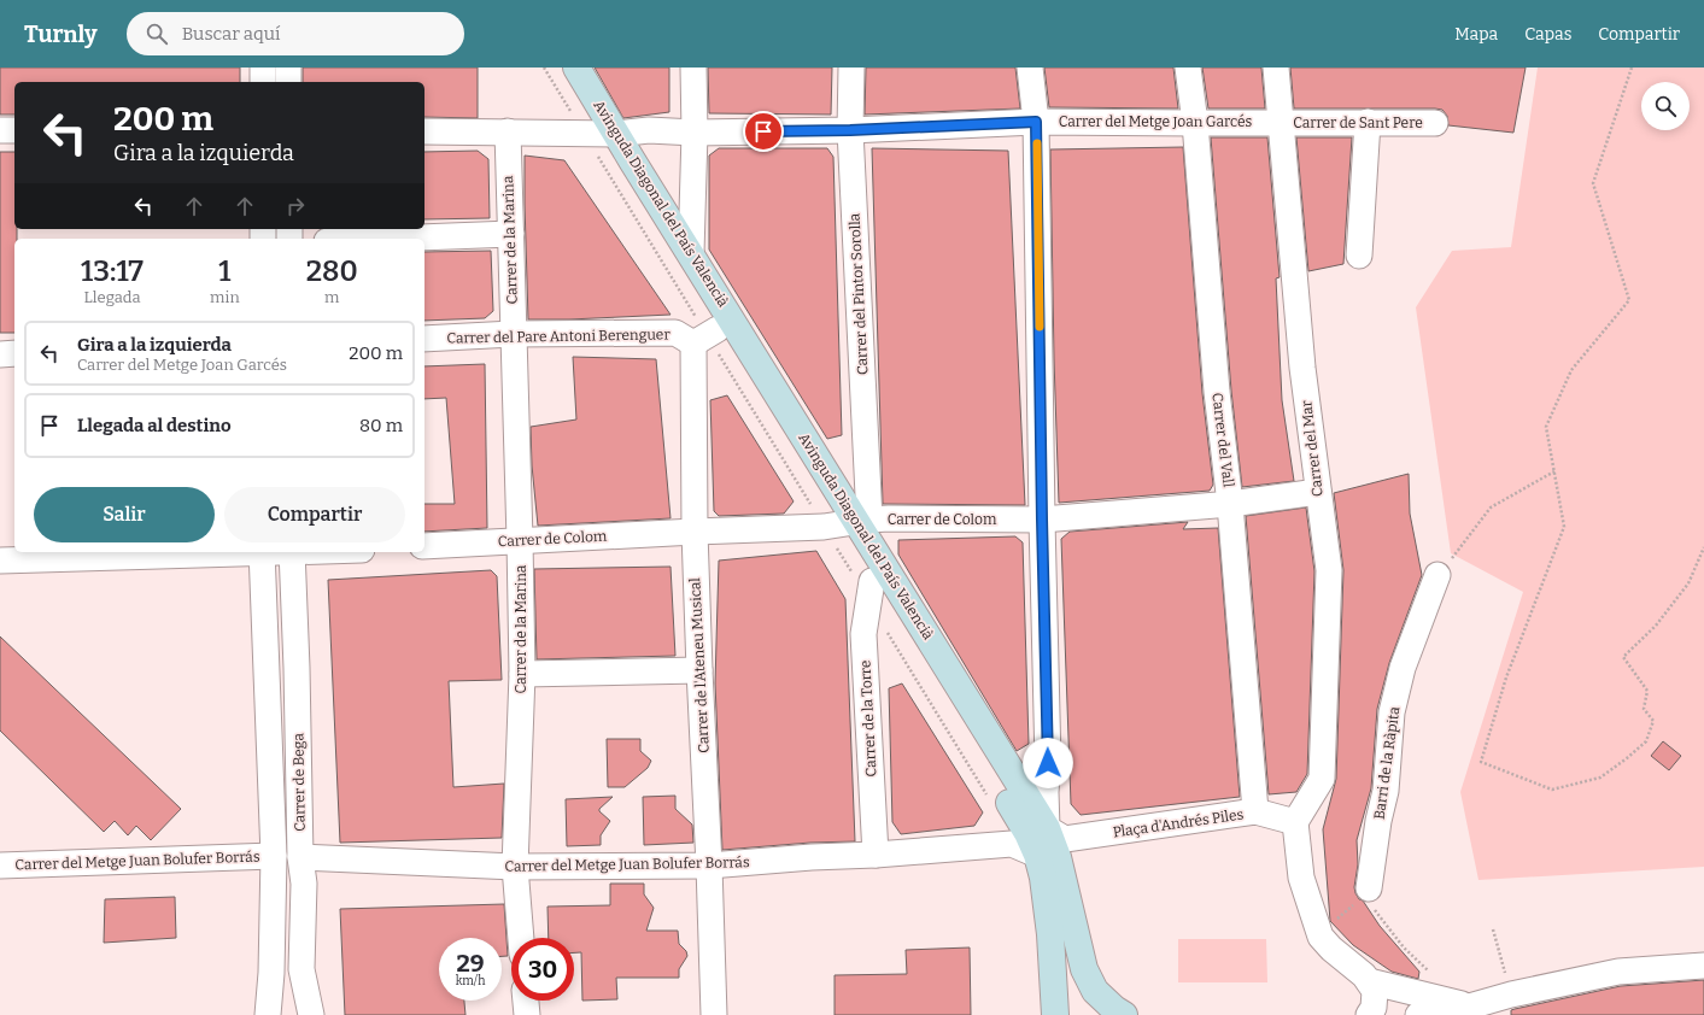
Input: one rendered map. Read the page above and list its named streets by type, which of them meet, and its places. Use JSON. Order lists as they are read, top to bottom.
{
  "streets": {
    "street": [
      "Carrer del Metge Joan Garcés",
      "Carrer de Sant Pere",
      "Avinguda Diagonal del País Valencià",
      "Carrer de la Marina",
      "Carrer del Pintor Sorolla",
      "Carrer del Pare Antoni Berenguer",
      "Carrer del Vall",
      "Carrer del Mar",
      "Carrer de Colom",
      "Carrer de l'Ateneu Musical",
      "Carrer de la Torre",
      "Barri de la Ràpita",
      "Carrer de Bega",
      "Plaça d'Andrés Piles",
      "Carrer del Metge Juan Bolufer Borrás"
    ]
  },
  "crossings": [
    ["Carrer del Metge Joan Garcés", "Carrer de Sant Pere"],
    ["Carrer del Metge Joan Garcés", "Avinguda Diagonal del País Valencià"],
    ["Carrer del Metge Joan Garcés", "Carrer de la Marina"],
    ["Carrer del Metge Joan Garcés", "Carrer del Pintor Sorolla"],
    ["Carrer del Metge Joan Garcés", "Carrer del Vall"],
    ["Carrer del Metge Joan Garcés", "Carrer del Mar"],
    ["Carrer de Sant Pere", "Carrer del Mar"],
    ["Avinguda Diagonal del País Valencià", "Carrer del Pintor Sorolla"],
    ["Avinguda Diagonal del País Valencià", "Carrer de Colom"],
    ["Avinguda Diagonal del País Valencià", "Carrer de la Torre"],
    ["Avinguda Diagonal del País Valencià", "Plaça d'Andrés Piles"],
    ["Avinguda Diagonal del País Valencià", "Carrer del Metge Juan Bolufer Borrás"],
    ["Carrer de la Marina", "Carrer del Pare Antoni Berenguer"],
    ["Carrer de la Marina", "Carrer de Colom"],
    ["Carrer de la Marina", "Carrer del Metge Juan Bolufer Borrás"],
    ["Carrer del Pintor Sorolla", "Carrer de Colom"],
    ["Carrer del Pare Antoni Berenguer", "Carrer de l'Ateneu Musical"],
    ["Carrer del Vall", "Carrer de Colom"],
    ["Carrer del Vall", "Plaça d'Andrés Piles"],
    ["Carrer del Mar", "Carrer de Colom"],
    ["Carrer del Mar", "Plaça d'Andrés Piles"],
    ["Carrer de Colom", "Carrer de l'Ateneu Musical"],
    ["Carrer de l'Ateneu Musical", "Carrer del Metge Juan Bolufer Borrás"],
    ["Carrer de la Torre", "Carrer del Metge Juan Bolufer Borrás"],
    ["Carrer de Bega", "Carrer del Metge Juan Bolufer Borrás"]
  ],
  "page": {
    "header": "Turnly",
    "search": "Buscar aquí",
    "nav": ["Mapa", "Capas", "Compartir"],
    "turn": ["200 m", "Gira a la izquierda"],
    "eta": [
      "13:17",
      "Llegada",
      "1",
      "min",
      "280",
      "m"
    ],
    "list": [
      {
        "name": "Gira a la izquierda",
        "note": "Carrer del Metge Joan Garcés",
        "value": "200 m"
      },
      {
        "name": "Llegada al destino",
        "value": "80 m"
      }
    ],
    "buttons": ["Salir", "Compartir"],
    "speed": "29 km/h",
    "limit": "30"
  }
}
